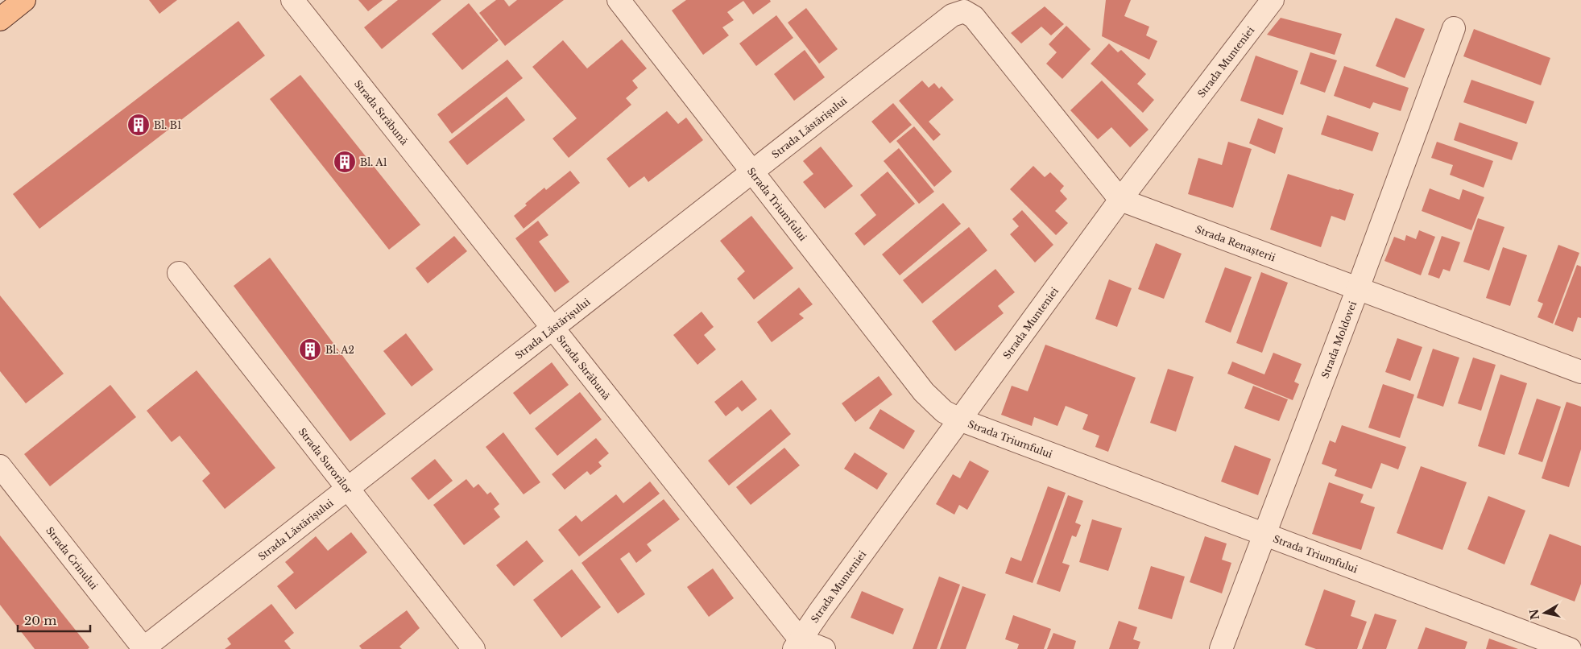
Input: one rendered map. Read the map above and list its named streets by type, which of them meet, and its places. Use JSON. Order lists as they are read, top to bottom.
{
  "streets": {
    "street": [
      "Strada Munteniei",
      "Strada Străbună",
      "Strada Lăstărișului",
      "Strada Triumfului",
      "Strada Renașterii",
      "Strada Moldovei",
      "Strada Surorilor",
      "Strada Crinului"
    ]
  },
  "crossings": [
    ["Strada Munteniei", "Strada Străbună"],
    ["Strada Munteniei", "Strada Lăstărișului"],
    ["Strada Munteniei", "Strada Triumfului"],
    ["Strada Munteniei", "Strada Renașterii"],
    ["Strada Străbună", "Strada Lăstărișului"],
    ["Strada Lăstărișului", "Strada Triumfului"],
    ["Strada Lăstărișului", "Strada Renașterii"],
    ["Strada Lăstărișului", "Strada Surorilor"],
    ["Strada Lăstărișului", "Strada Crinului"],
    ["Strada Triumfului", "Strada Moldovei"],
    ["Strada Renașterii", "Strada Moldovei"]
  ],
  "places": {
    "building": ["Bl. B1", "Bl. A1", "Bl. A2"]
  },
  "scale_bar": "20 m",
  "north": "left"
}
